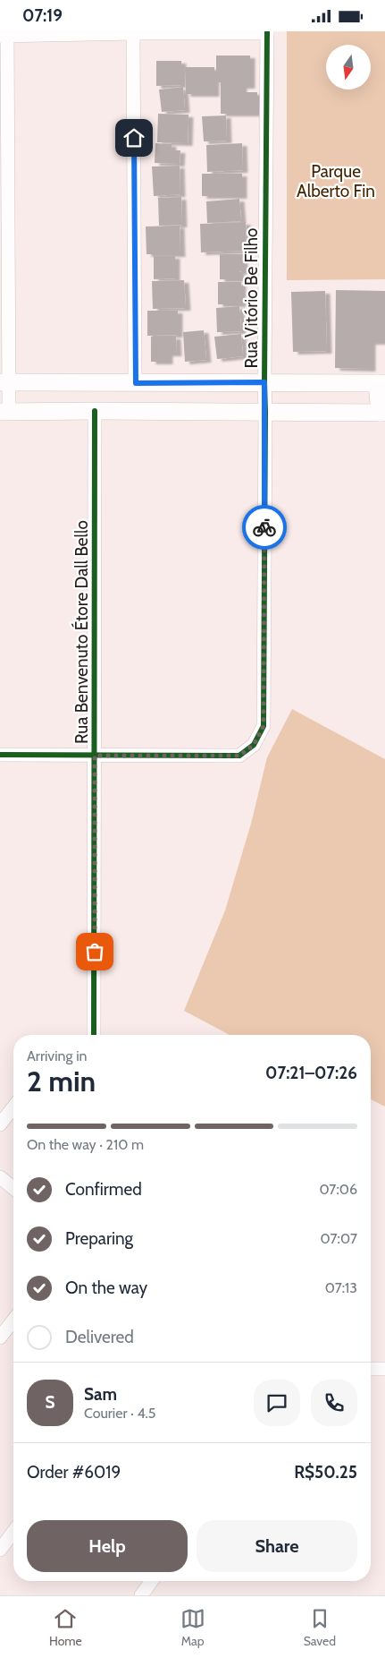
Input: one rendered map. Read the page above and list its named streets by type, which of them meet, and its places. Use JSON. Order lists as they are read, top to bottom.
{
  "streets": {
    "street": ["Rua Vitório Be Filho", "Rua Benvenuto Étore Dall Bello"]
  },
  "crossings": [
    ["Rua Vitório Be Filho", "Rua Benvenuto Étore Dall Bello"]
  ],
  "parks": ["Parque Alberto Fin"],
  "north": "bottom",
  "page": {
    "status": "07:19",
    "heading": ["2 min", "Arriving in", "07:21–07:26"],
    "panel": [
      "Sam",
      "Courier · 4.5",
      "Order #6019",
      "R$50.25"
    ],
    "bar": "On the way · 210 m",
    "list": [
      ["Confirmed", "07:06"],
      ["Preparing", "07:07"],
      ["On the way", "07:13"],
      "Delivered"
    ],
    "round": "S",
    "buttons": ["Help", "Share"],
    "tabs": ["Home", "Map", "Saved"]
  }
}
